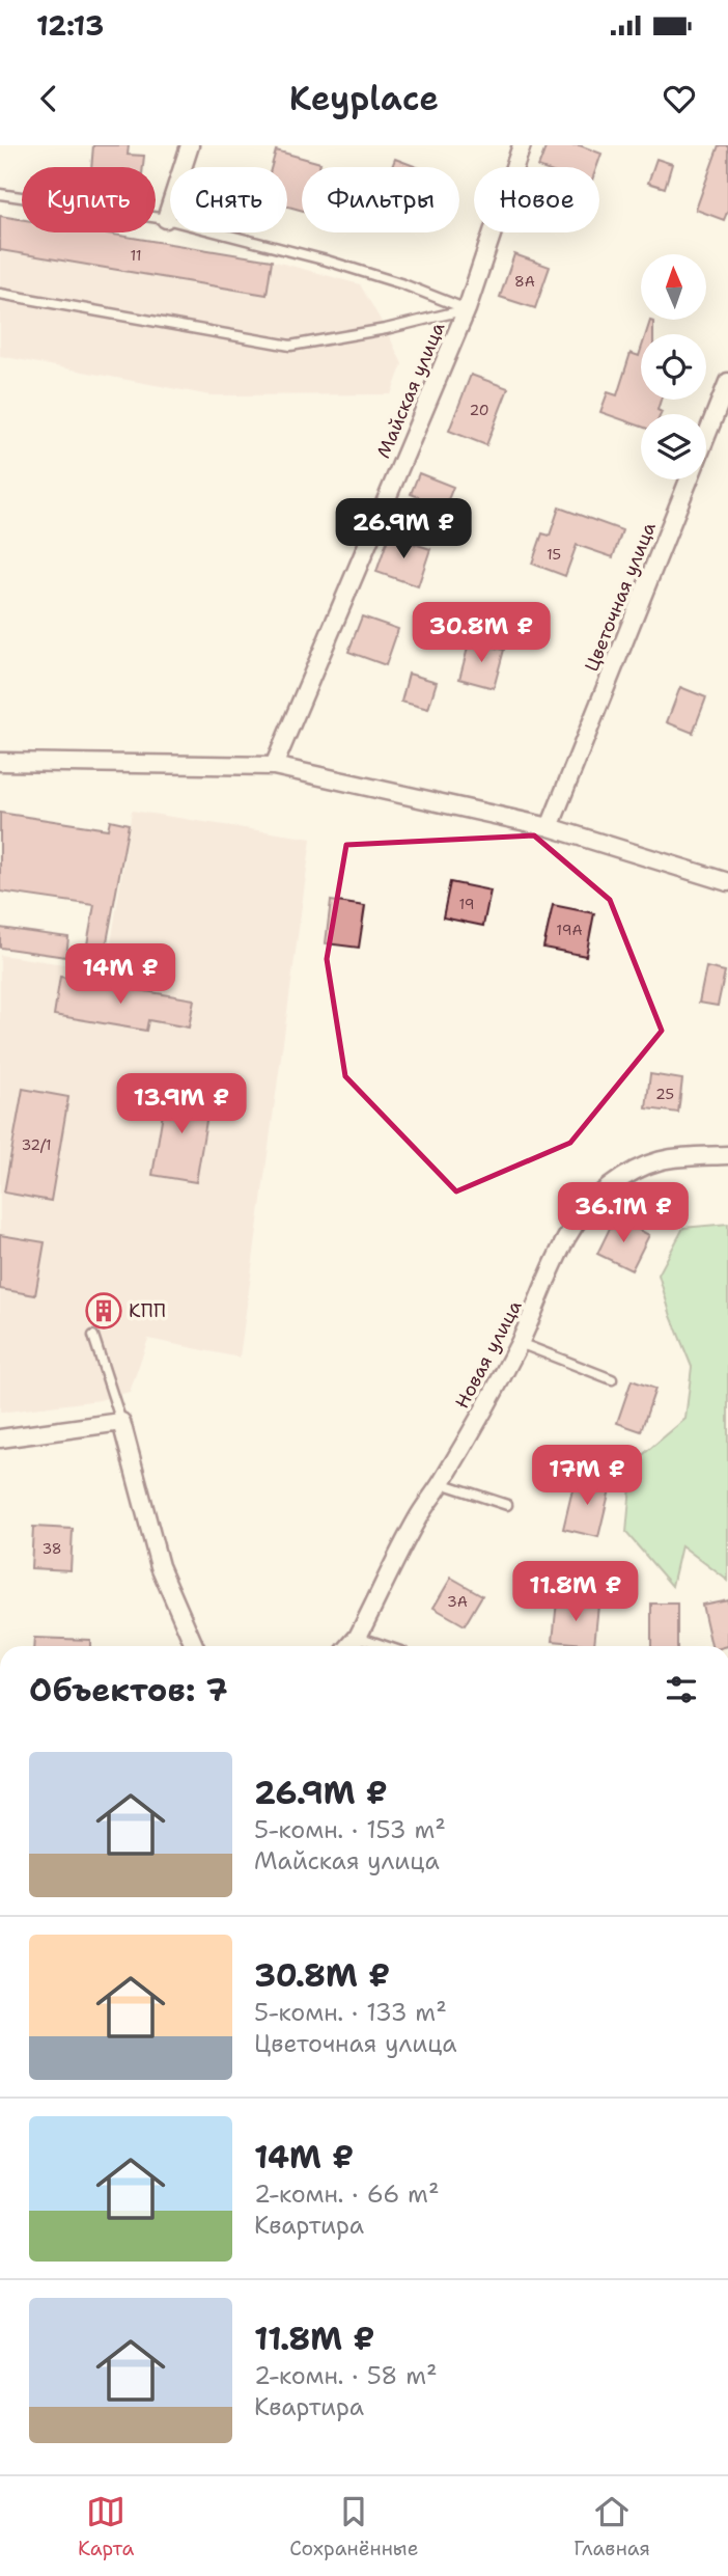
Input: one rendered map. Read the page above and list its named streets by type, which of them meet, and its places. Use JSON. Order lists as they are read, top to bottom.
{
  "streets": {
    "street": ["Майская улица", "Цветочная улица", "Новая улица"]
  },
  "places": {
    "building": ["КПП"]
  },
  "house_numbers": [
    "11",
    "8А",
    "20",
    "15",
    "19",
    "19А",
    "25",
    "32/1",
    "38",
    "3А"
  ],
  "north": "top",
  "page": {
    "status": "12:13",
    "header": "Keyplace",
    "chip": [
      "Купить",
      "Снять",
      "Фильтры",
      "Новое"
    ],
    "price": [
      "26.9M ₽",
      "30.8M ₽",
      "14M ₽",
      "13.9M ₽",
      "36.1M ₽",
      "17M ₽",
      "11.8M ₽"
    ],
    "heading": "Объектов: 7",
    "list": [
      {
        "name": "26.9M ₽",
        "note": "5-комн. · 153 m² · Майская улица"
      },
      {
        "name": "30.8M ₽",
        "note": "5-комн. · 133 m² · Цветочная улица"
      },
      {
        "name": "14M ₽",
        "note": "2-комн. · 66 m² · Квартира"
      },
      {
        "name": "11.8M ₽",
        "note": "2-комн. · 58 m² · Квартира"
      }
    ],
    "tabs": ["Карта", "Сохранённые", "Главная"]
  }
}
